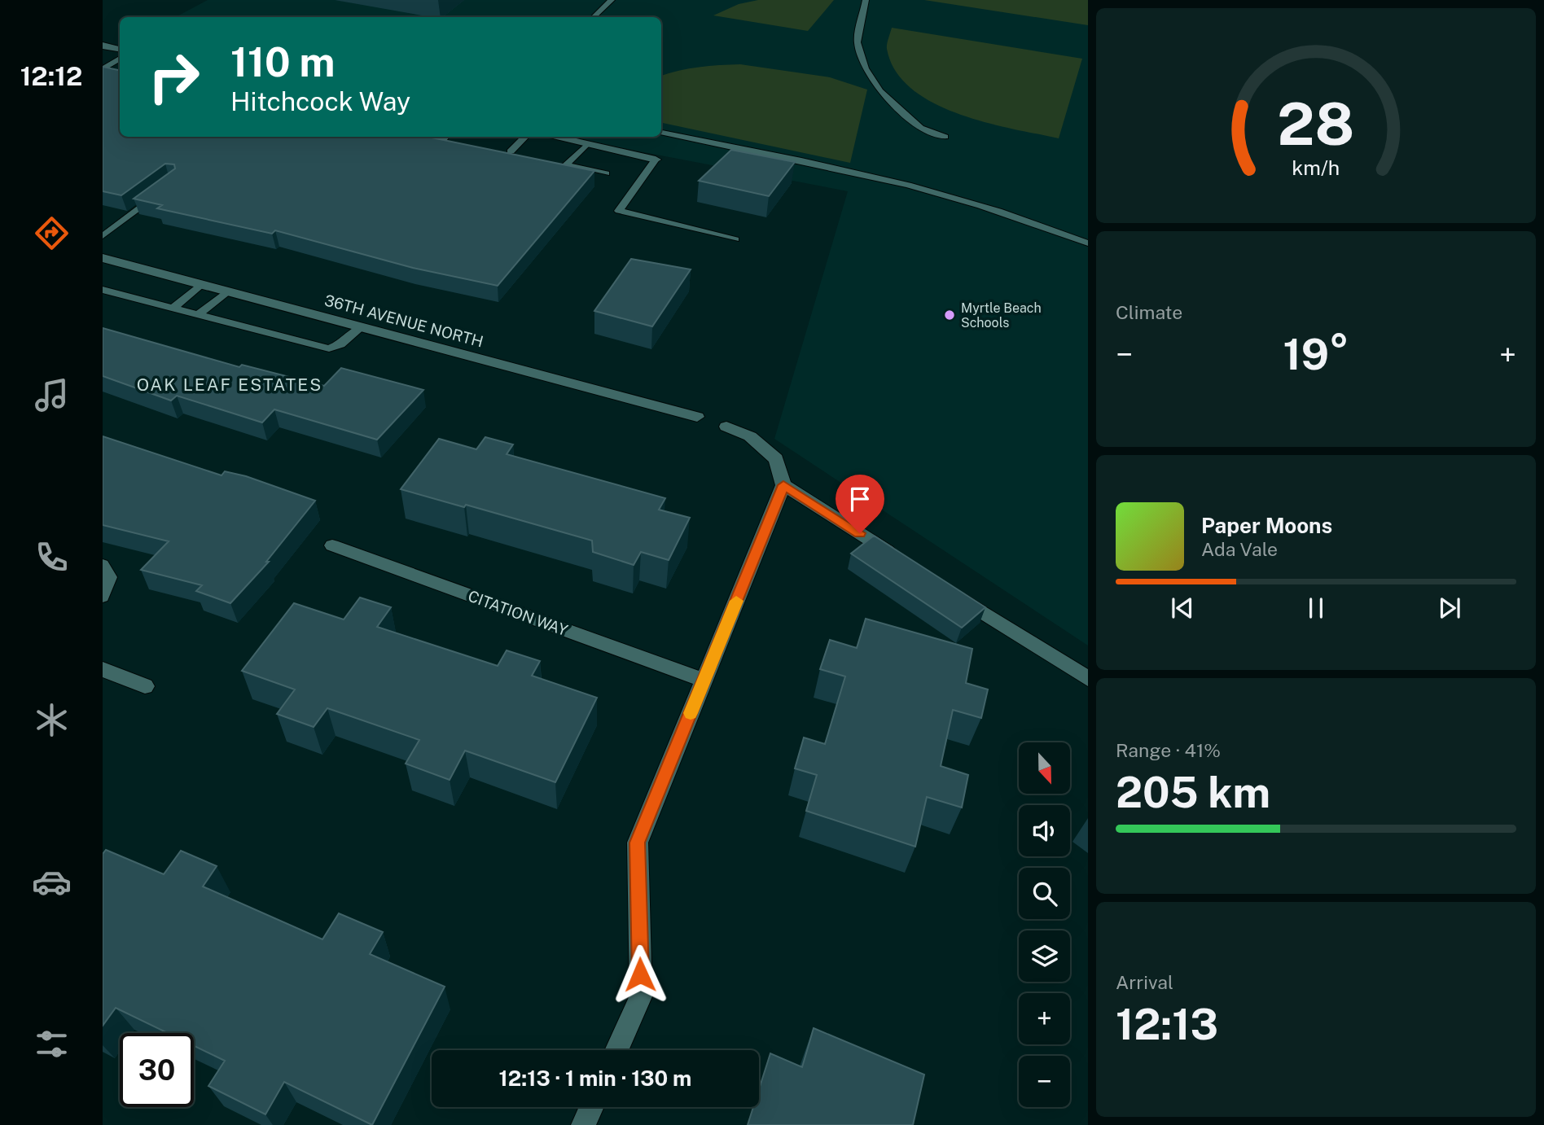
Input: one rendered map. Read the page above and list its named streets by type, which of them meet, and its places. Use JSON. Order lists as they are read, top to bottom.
{
  "streets": {
    "street": ["36TH AVENUE NORTH", "CITATION WAY"]
  },
  "districts": ["OAK LEAF ESTATES"],
  "places": ["Myrtle Beach Schools"],
  "north": "bottom",
  "page": {
    "tabs": "12:12",
    "turn": ["110 m", "Hitchcock Way"],
    "tile": [
      "Climate",
      ["Range · 41%", "205 km"],
      ["Arrival", "12:13"]
    ],
    "heat": ["−", "19°", "+"],
    "song": ["Paper Moons", "Ada Vale"],
    "map_buttons": ["+", "−"],
    "limit": "30",
    "trip": "12:13 · 1 min · 130 m",
    "gauge": ["28", "km/h"]
  }
}
